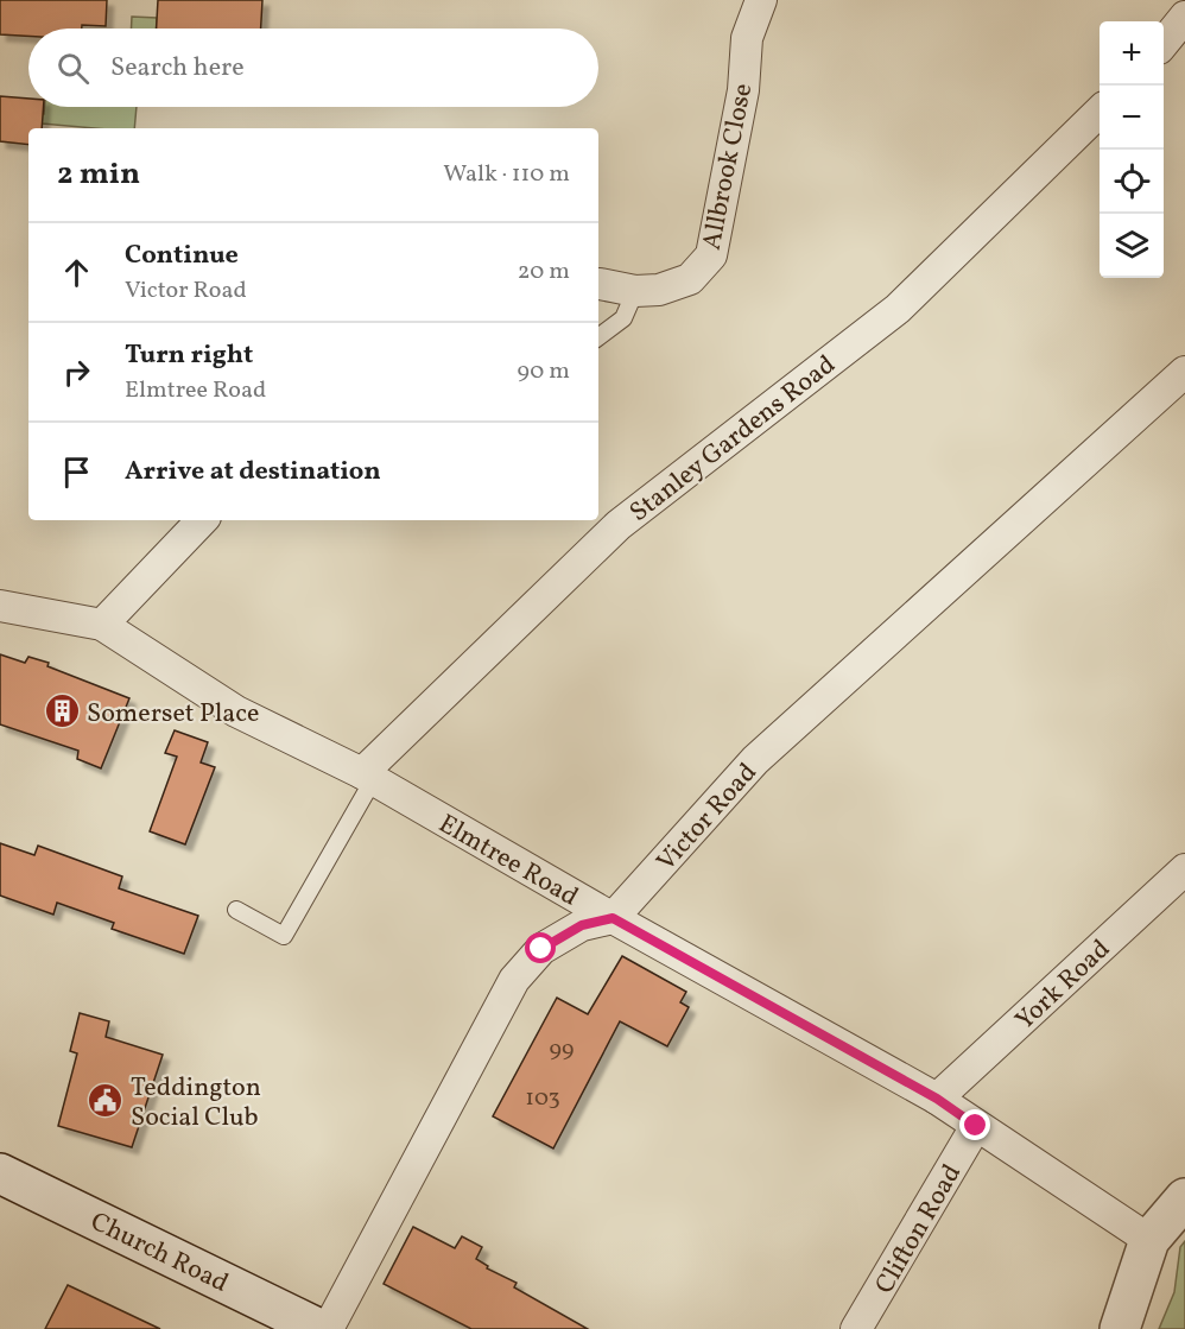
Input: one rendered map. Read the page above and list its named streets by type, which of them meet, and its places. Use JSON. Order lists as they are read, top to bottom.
{
  "streets": {
    "main road": ["Church Road"],
    "street": [
      "Allbrook Close",
      "Stanley Gardens Road",
      "Victor Road",
      "Elmtree Road",
      "York Road",
      "Clifton Road"
    ]
  },
  "crossings": [
    ["Stanley Gardens Road", "Elmtree Road"],
    ["Victor Road", "Elmtree Road"],
    ["Elmtree Road", "York Road"],
    ["Elmtree Road", "Clifton Road"]
  ],
  "places": {
    "building": ["Somerset Place"],
    "public building": ["Teddington Social Club"]
  },
  "house_numbers": ["99", "103"],
  "page": {
    "map_buttons": ["+", "−"],
    "search": "Search here",
    "heading": ["2 min", "Walk · 110 m"],
    "list": [
      ["Continue", "Victor Road", "20 m"],
      ["Turn right", "Elmtree Road", "90 m"],
      "Arrive at destination"
    ]
  }
}
